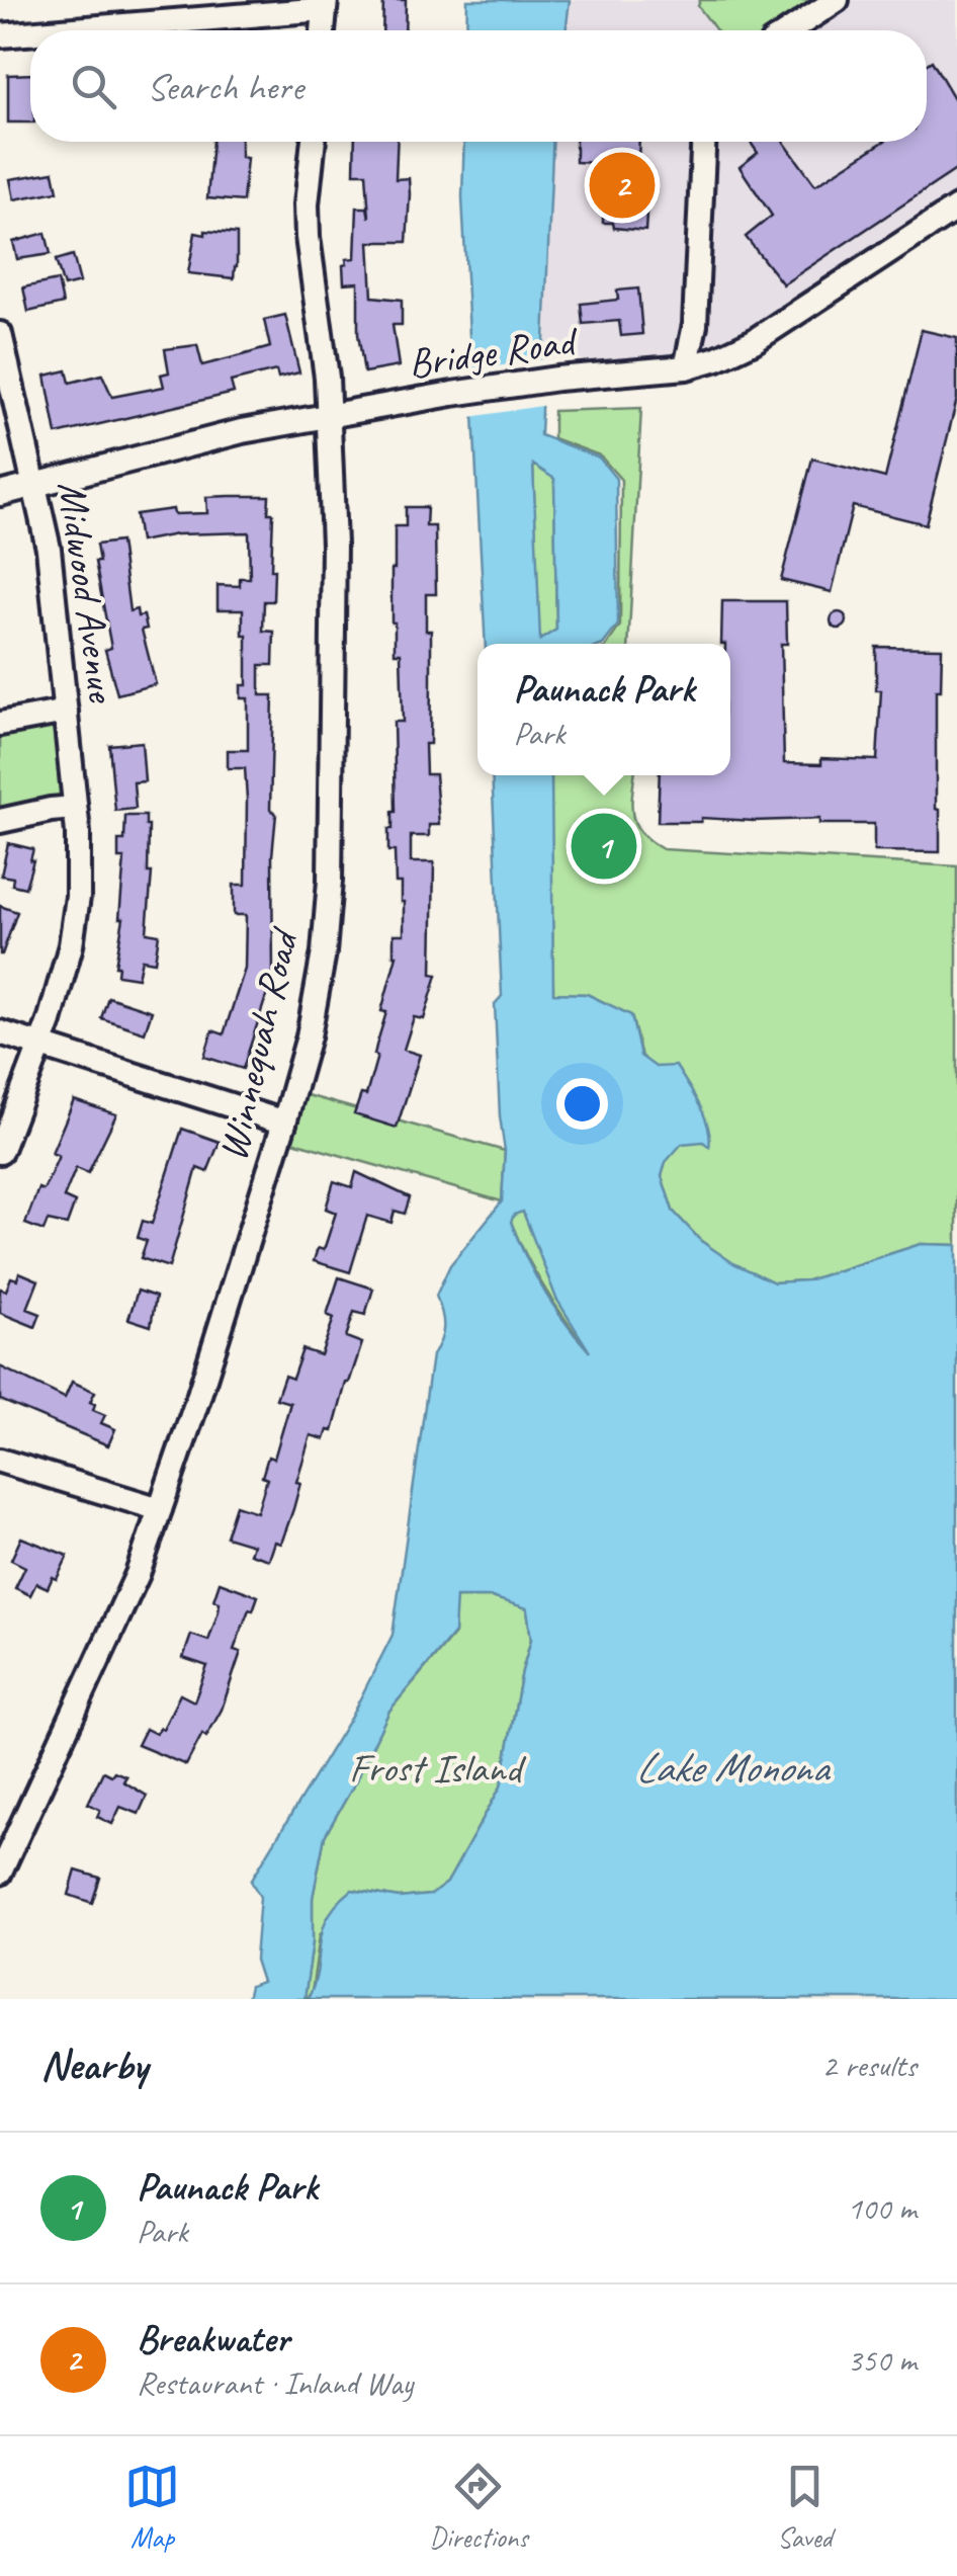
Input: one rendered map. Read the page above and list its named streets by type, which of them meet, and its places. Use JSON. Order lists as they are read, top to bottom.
{
  "streets": {
    "street": ["Bridge Road", "Midwood Avenue", "Winnequah Road"]
  },
  "crossings": [
    ["Bridge Road", "Midwood Avenue"],
    ["Bridge Road", "Winnequah Road"]
  ],
  "water": ["Lake Monona"],
  "parks": ["Frost Island"],
  "page": {
    "search": "Search here",
    "pins": ["2", "1"],
    "popup": ["Paunack Park", "Park"],
    "heading": ["Nearby", "2 results"],
    "list": [
      {
        "mark": "1",
        "name": "Paunack Park",
        "note": "Park",
        "value": "100 m"
      },
      {
        "mark": "2",
        "name": "Breakwater",
        "note": "Restaurant · Inland Way",
        "value": "350 m"
      }
    ],
    "nav": ["Map", "Directions", "Saved"]
  }
}
